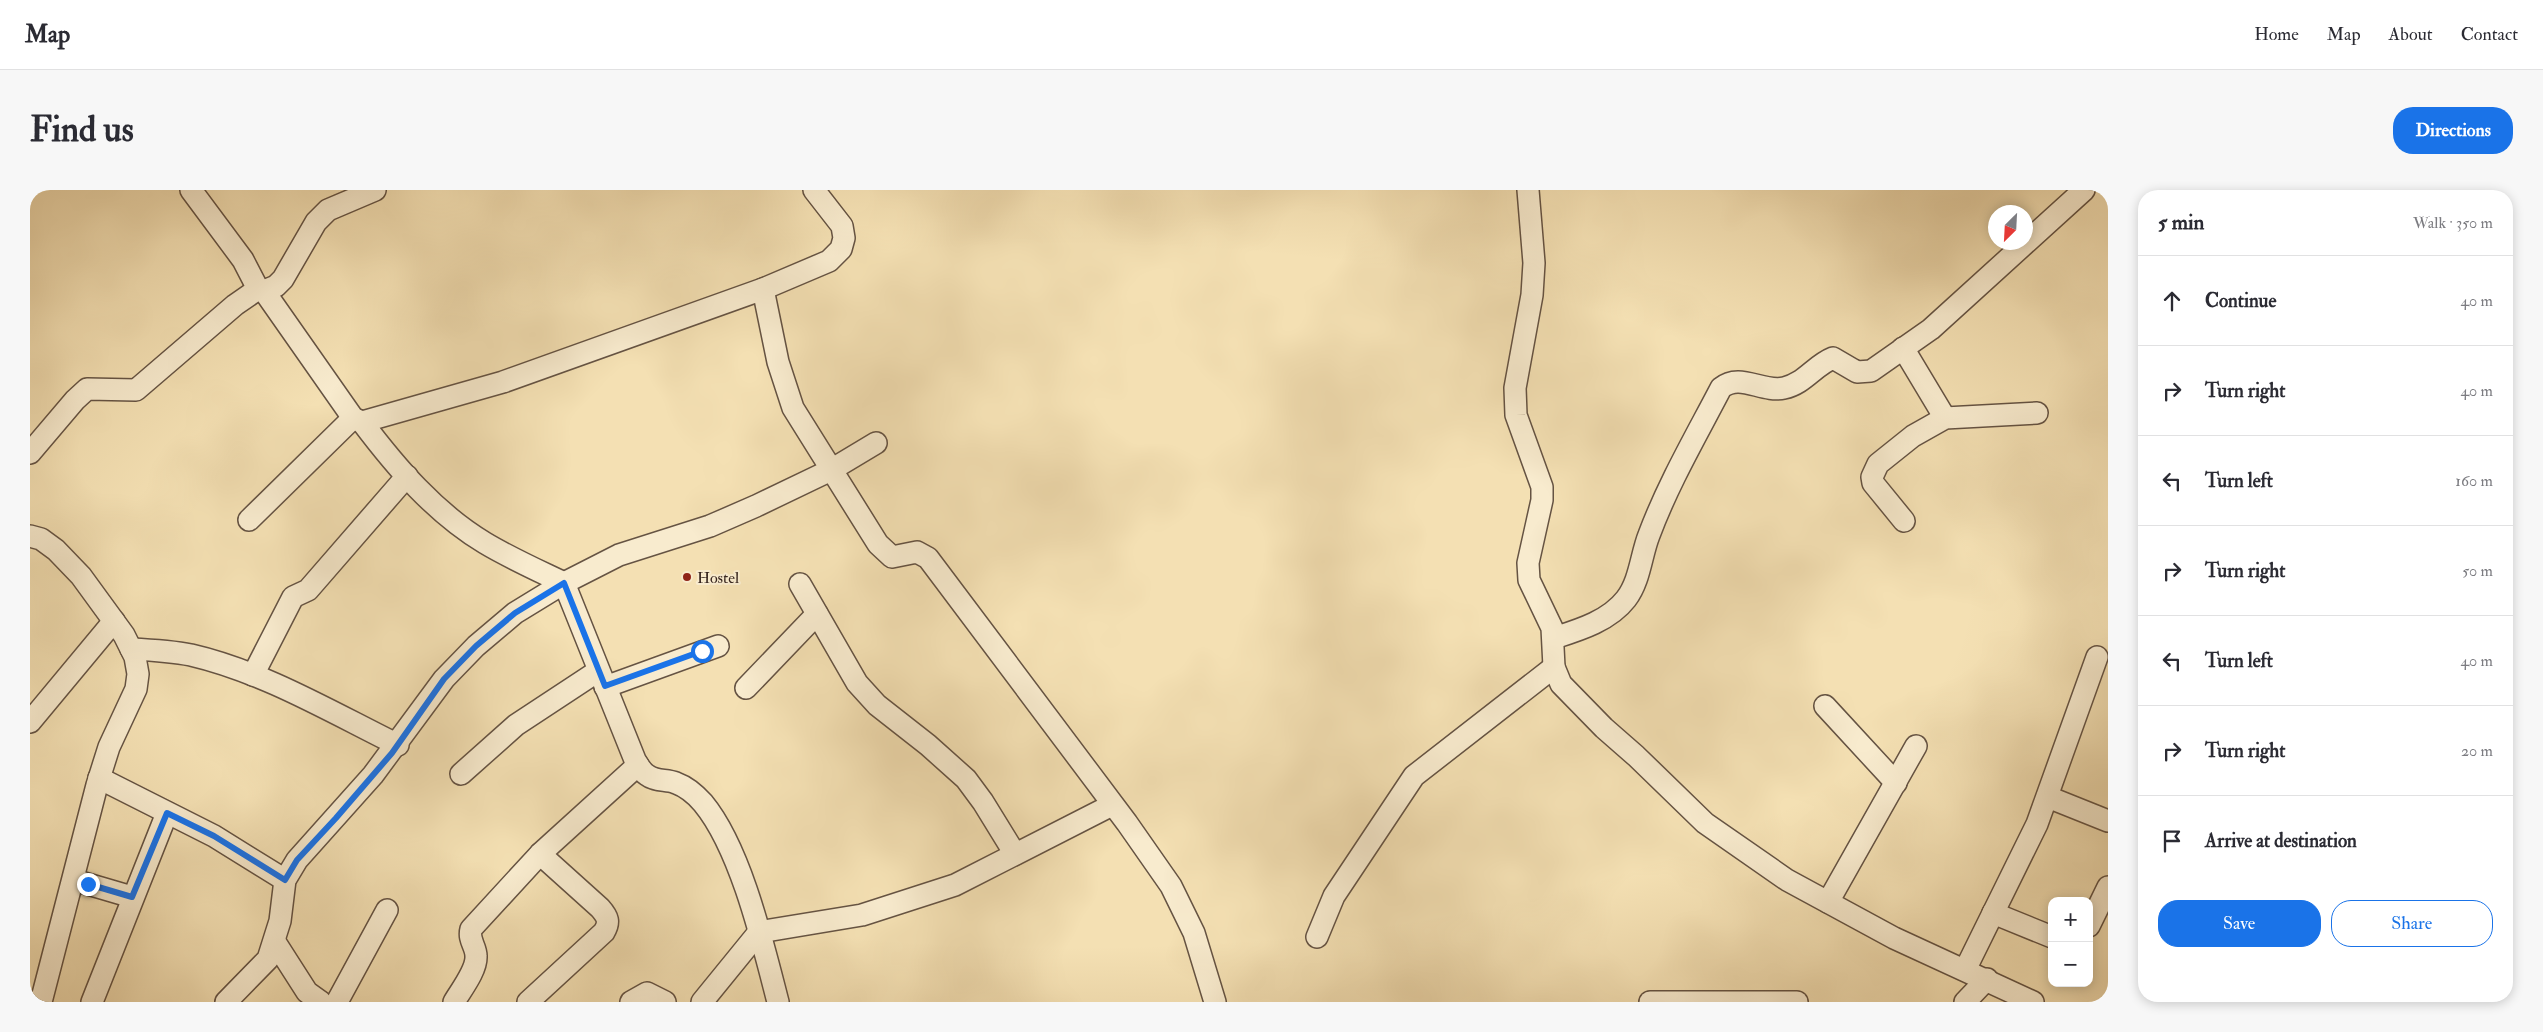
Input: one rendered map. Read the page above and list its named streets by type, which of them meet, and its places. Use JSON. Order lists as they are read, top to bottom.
{
  "places": ["Hostel"],
  "north": "bottom left",
  "page": {
    "header": "Map",
    "nav": [
      "Home",
      "Map",
      "About",
      "Contact"
    ],
    "buttons": [
      "Directions",
      ["Save", "Share"]
    ],
    "title": "Find us",
    "heading": ["5 min", "Walk · 350 m"],
    "list": [
      ["Continue", "40 m"],
      ["Turn right", "40 m"],
      ["Turn left", "160 m"],
      ["Turn right", "50 m"],
      ["Turn left", "40 m"],
      ["Turn right", "20 m"],
      "Arrive at destination"
    ],
    "map_buttons": ["+", "−"]
  }
}
